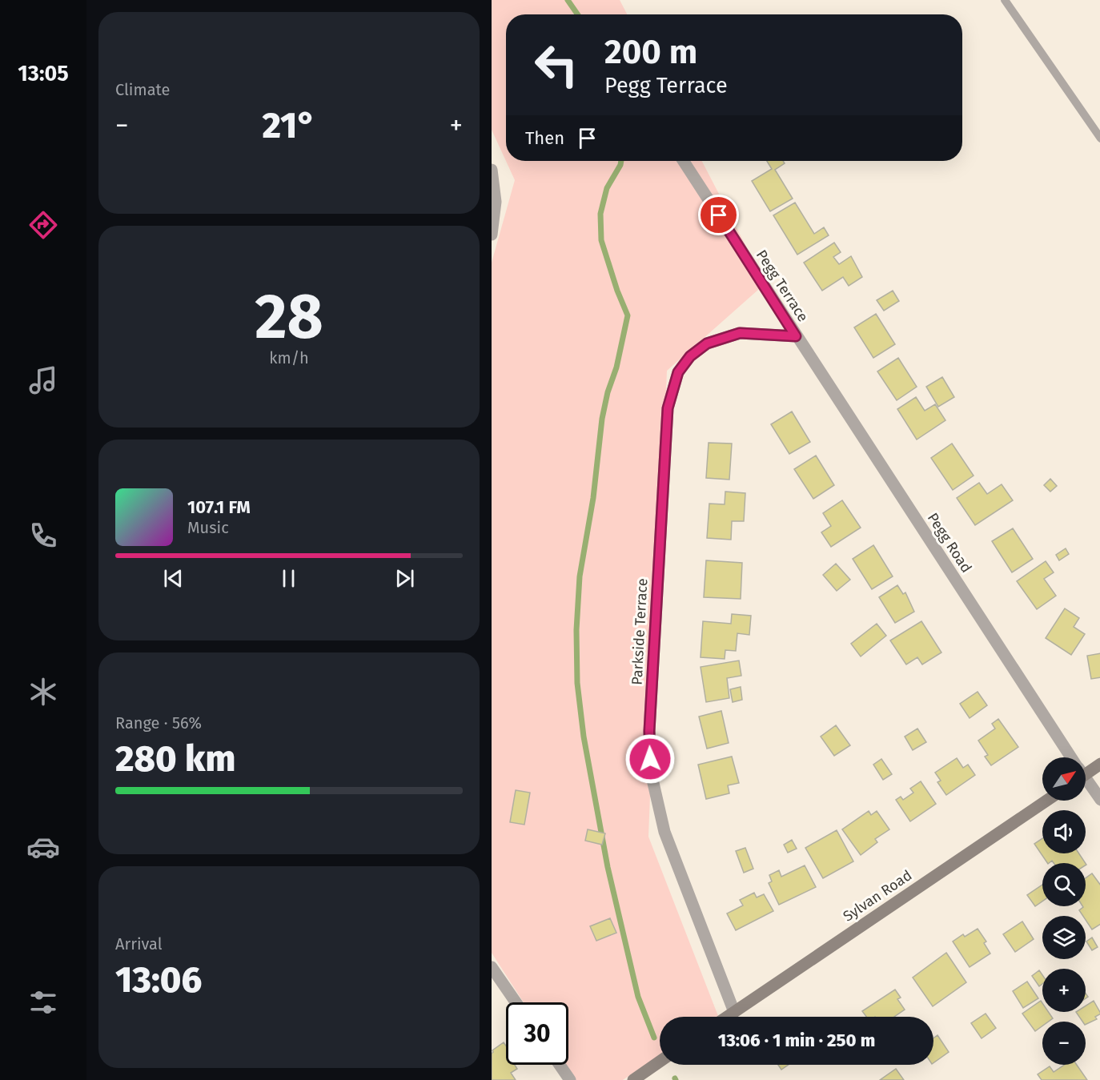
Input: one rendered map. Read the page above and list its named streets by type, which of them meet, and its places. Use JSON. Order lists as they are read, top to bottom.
{
  "streets": {
    "main road": ["Sylvan Road"],
    "street": ["Pegg Terrace", "Pegg Road", "Parkside Terrace"]
  },
  "crossings": [
    ["Pegg Terrace", "Pegg Road"],
    ["Pegg Terrace", "Parkside Terrace"],
    ["Pegg Road", "Parkside Terrace"],
    ["Parkside Terrace", "Sylvan Road"]
  ],
  "north": "top right",
  "page": {
    "tabs": "13:05",
    "tile": [
      "Climate",
      ["28", "km/h"],
      ["Range · 56%", "280 km"],
      ["Arrival", "13:06"]
    ],
    "turn": ["200 m", "Pegg Terrace"],
    "heat": ["−", "21°", "+"],
    "then": "Then",
    "song": ["107.1 FM", "Music"],
    "map_buttons": ["+", "−"],
    "limit": "30",
    "trip": "13:06 · 1 min · 250 m"
  }
}
